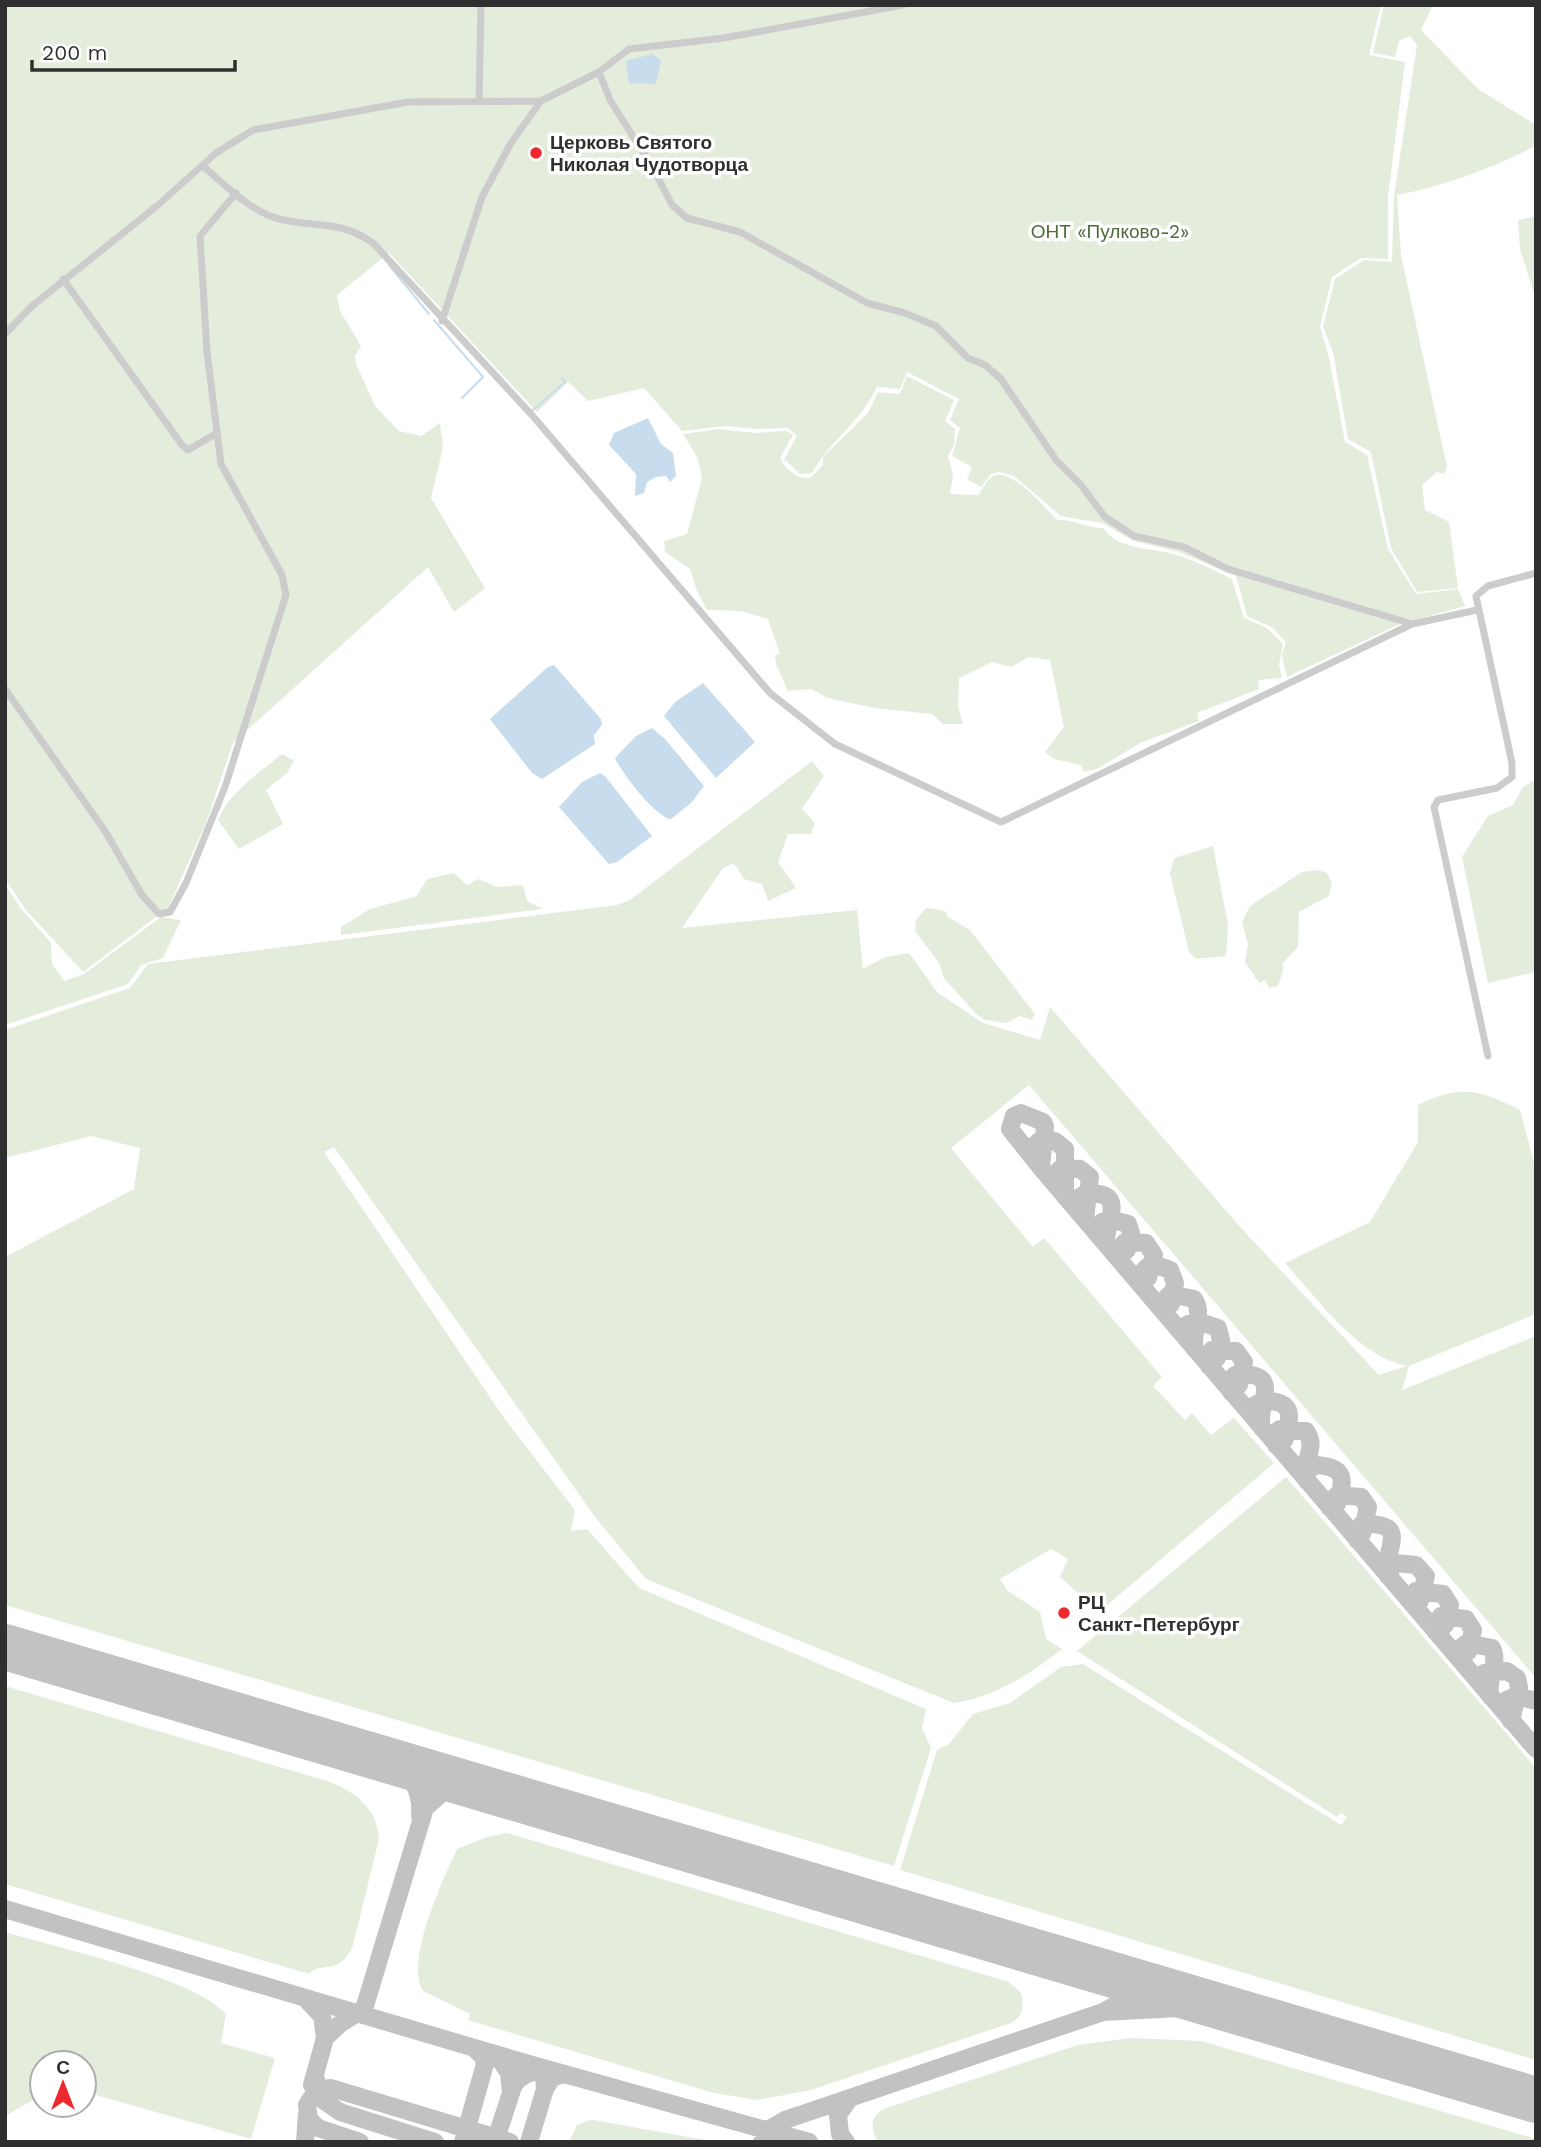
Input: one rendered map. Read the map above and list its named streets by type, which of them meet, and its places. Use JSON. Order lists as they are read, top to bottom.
{
  "parks": ["ОНТ «Пулково-2»"],
  "places": ["Церковь Святого Николая Чудотворца", "РЦ Санкт-Петербург"],
  "scale_bar": "200 m",
  "north": "top"
}
